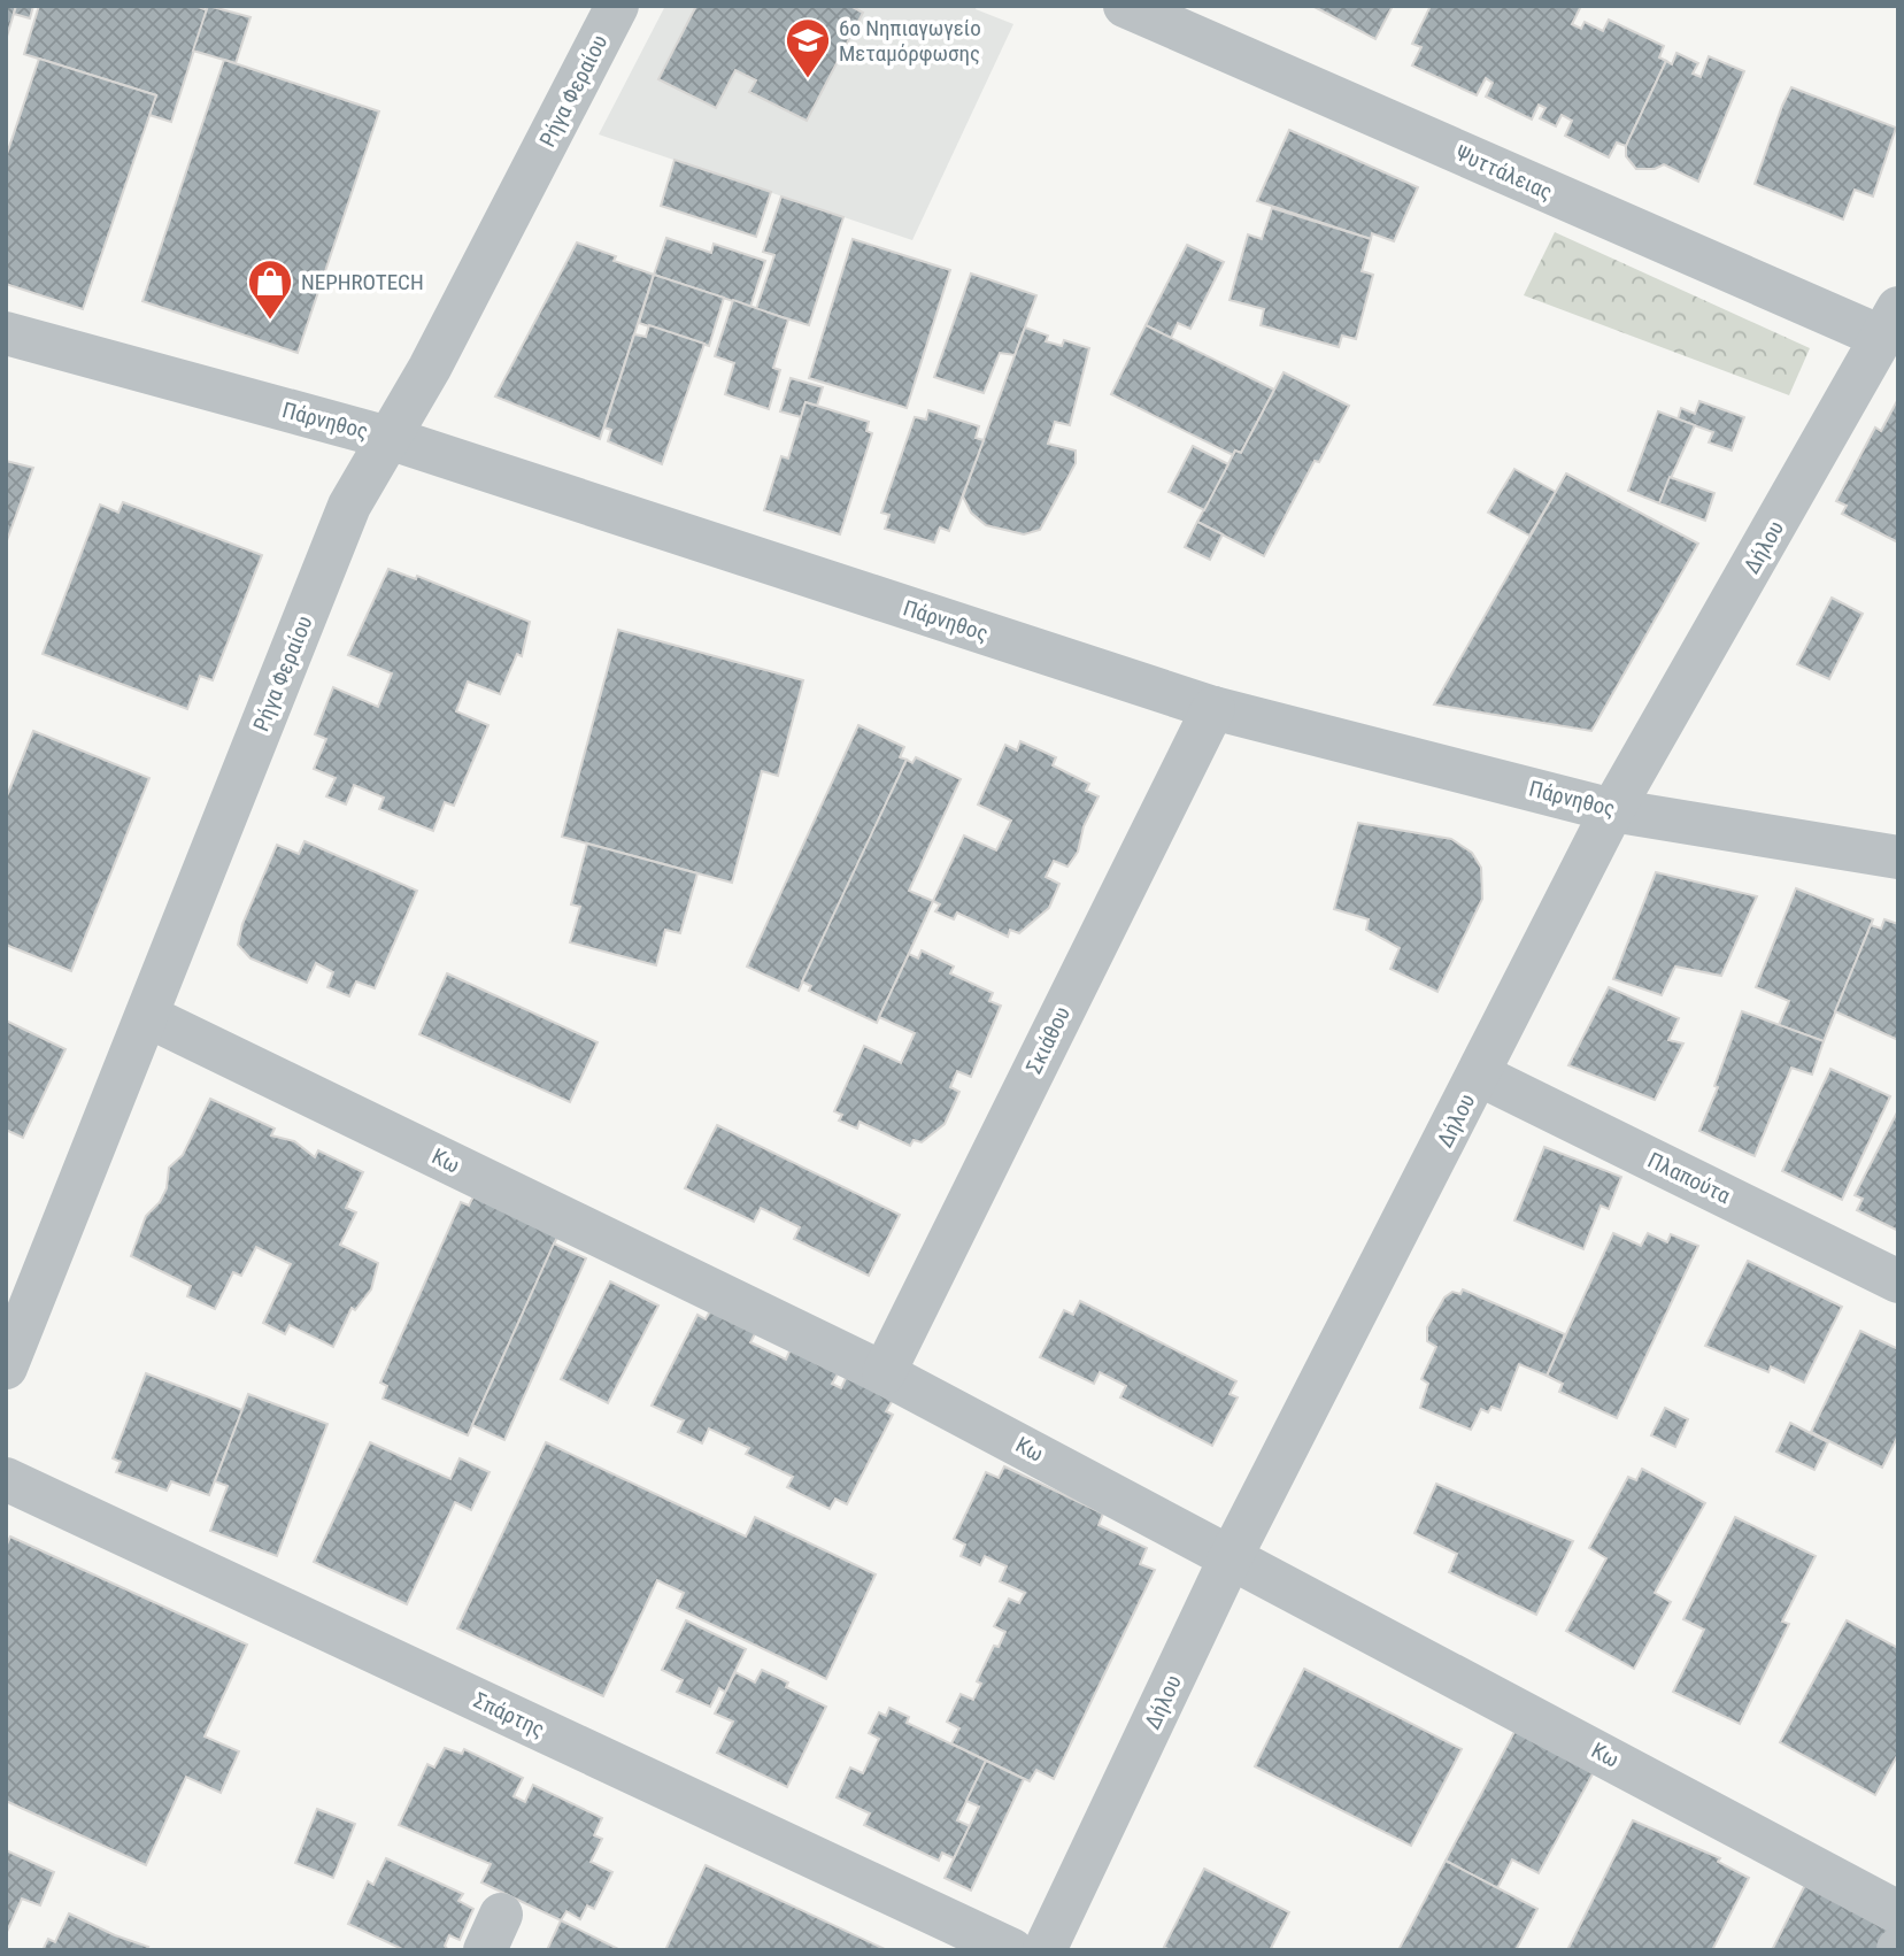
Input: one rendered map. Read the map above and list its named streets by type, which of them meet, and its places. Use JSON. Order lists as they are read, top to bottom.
{
  "streets": {
    "street": [
      "Ρήγα Φεραίου",
      "Ψυττάλειας",
      "Πάρνηθος",
      "Δήλου",
      "Σκιάθου",
      "Κω",
      "Πλαπούτα",
      "Σπάρτης"
    ]
  },
  "crossings": [
    ["Ρήγα Φεραίου", "Πάρνηθος"],
    ["Ρήγα Φεραίου", "Κω"],
    ["Ψυττάλειας", "Δήλου"],
    ["Πάρνηθος", "Δήλου"],
    ["Πάρνηθος", "Σκιάθου"],
    ["Δήλου", "Κω"],
    ["Δήλου", "Πλαπούτα"],
    ["Σκιάθου", "Κω"]
  ],
  "places": {
    "school or university": ["6ο Νηπιαγωγείο Μεταμόρφωσης"],
    "shop": ["NEPHROTECH"]
  }
}
